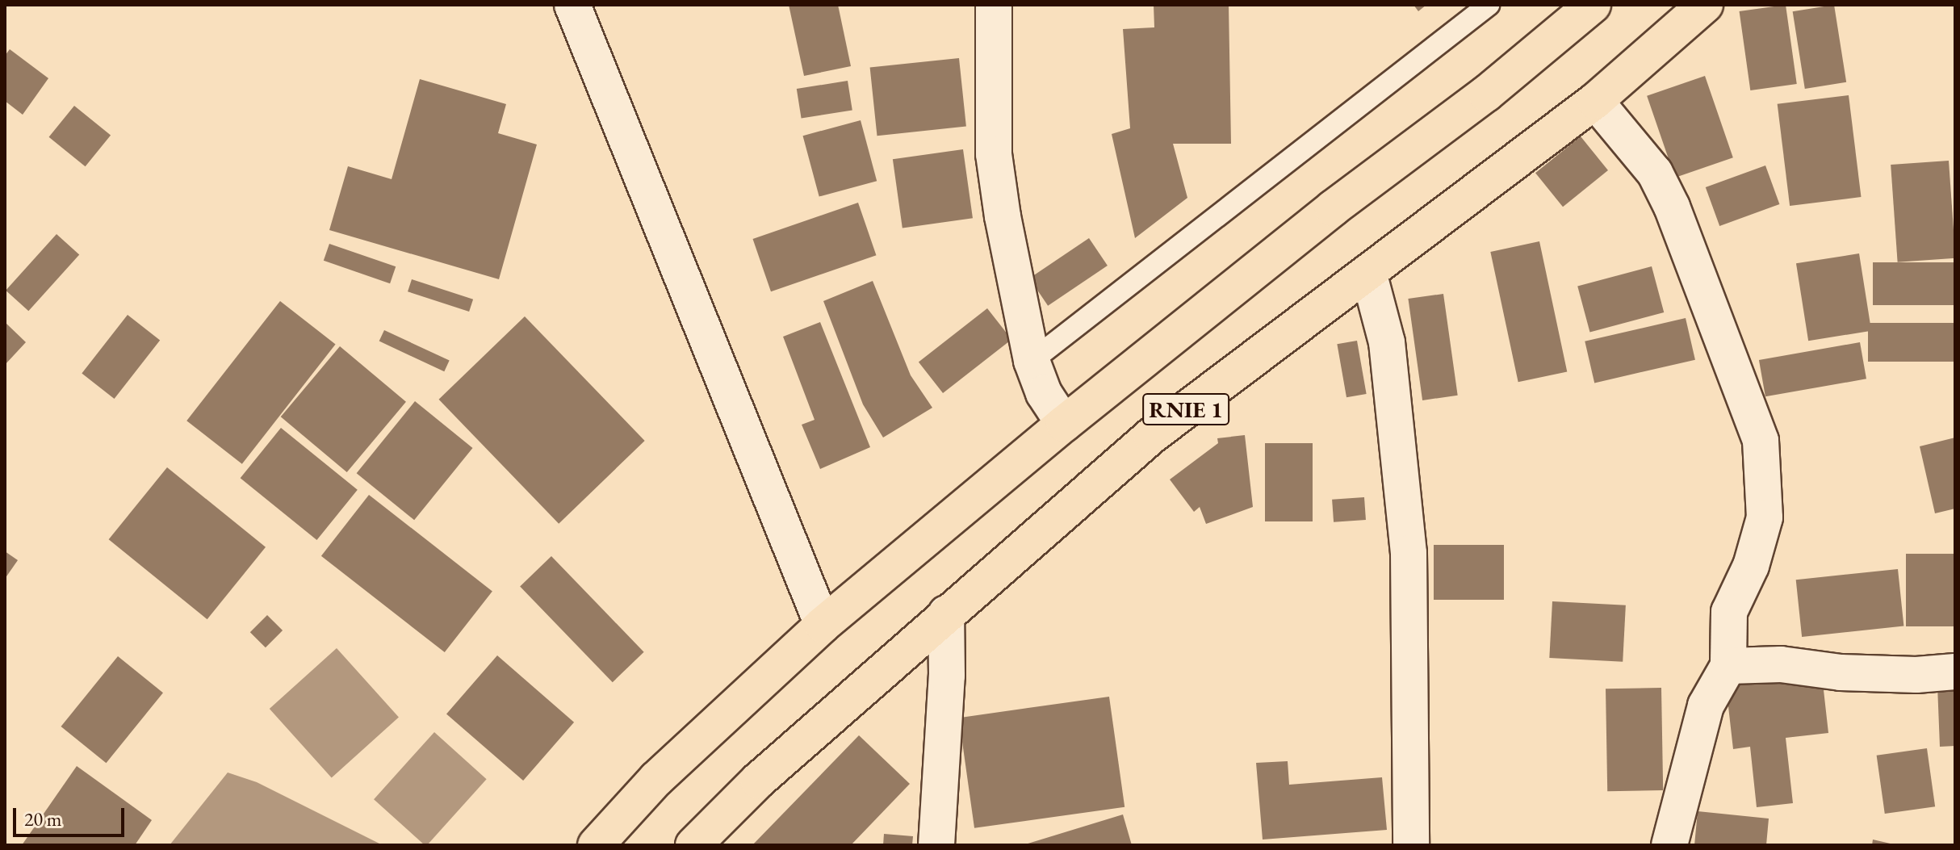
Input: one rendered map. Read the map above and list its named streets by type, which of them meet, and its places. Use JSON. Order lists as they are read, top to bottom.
{
  "streets": {
    "highway": ["RNIE 1"]
  },
  "scale_bar": "20 m"
}
